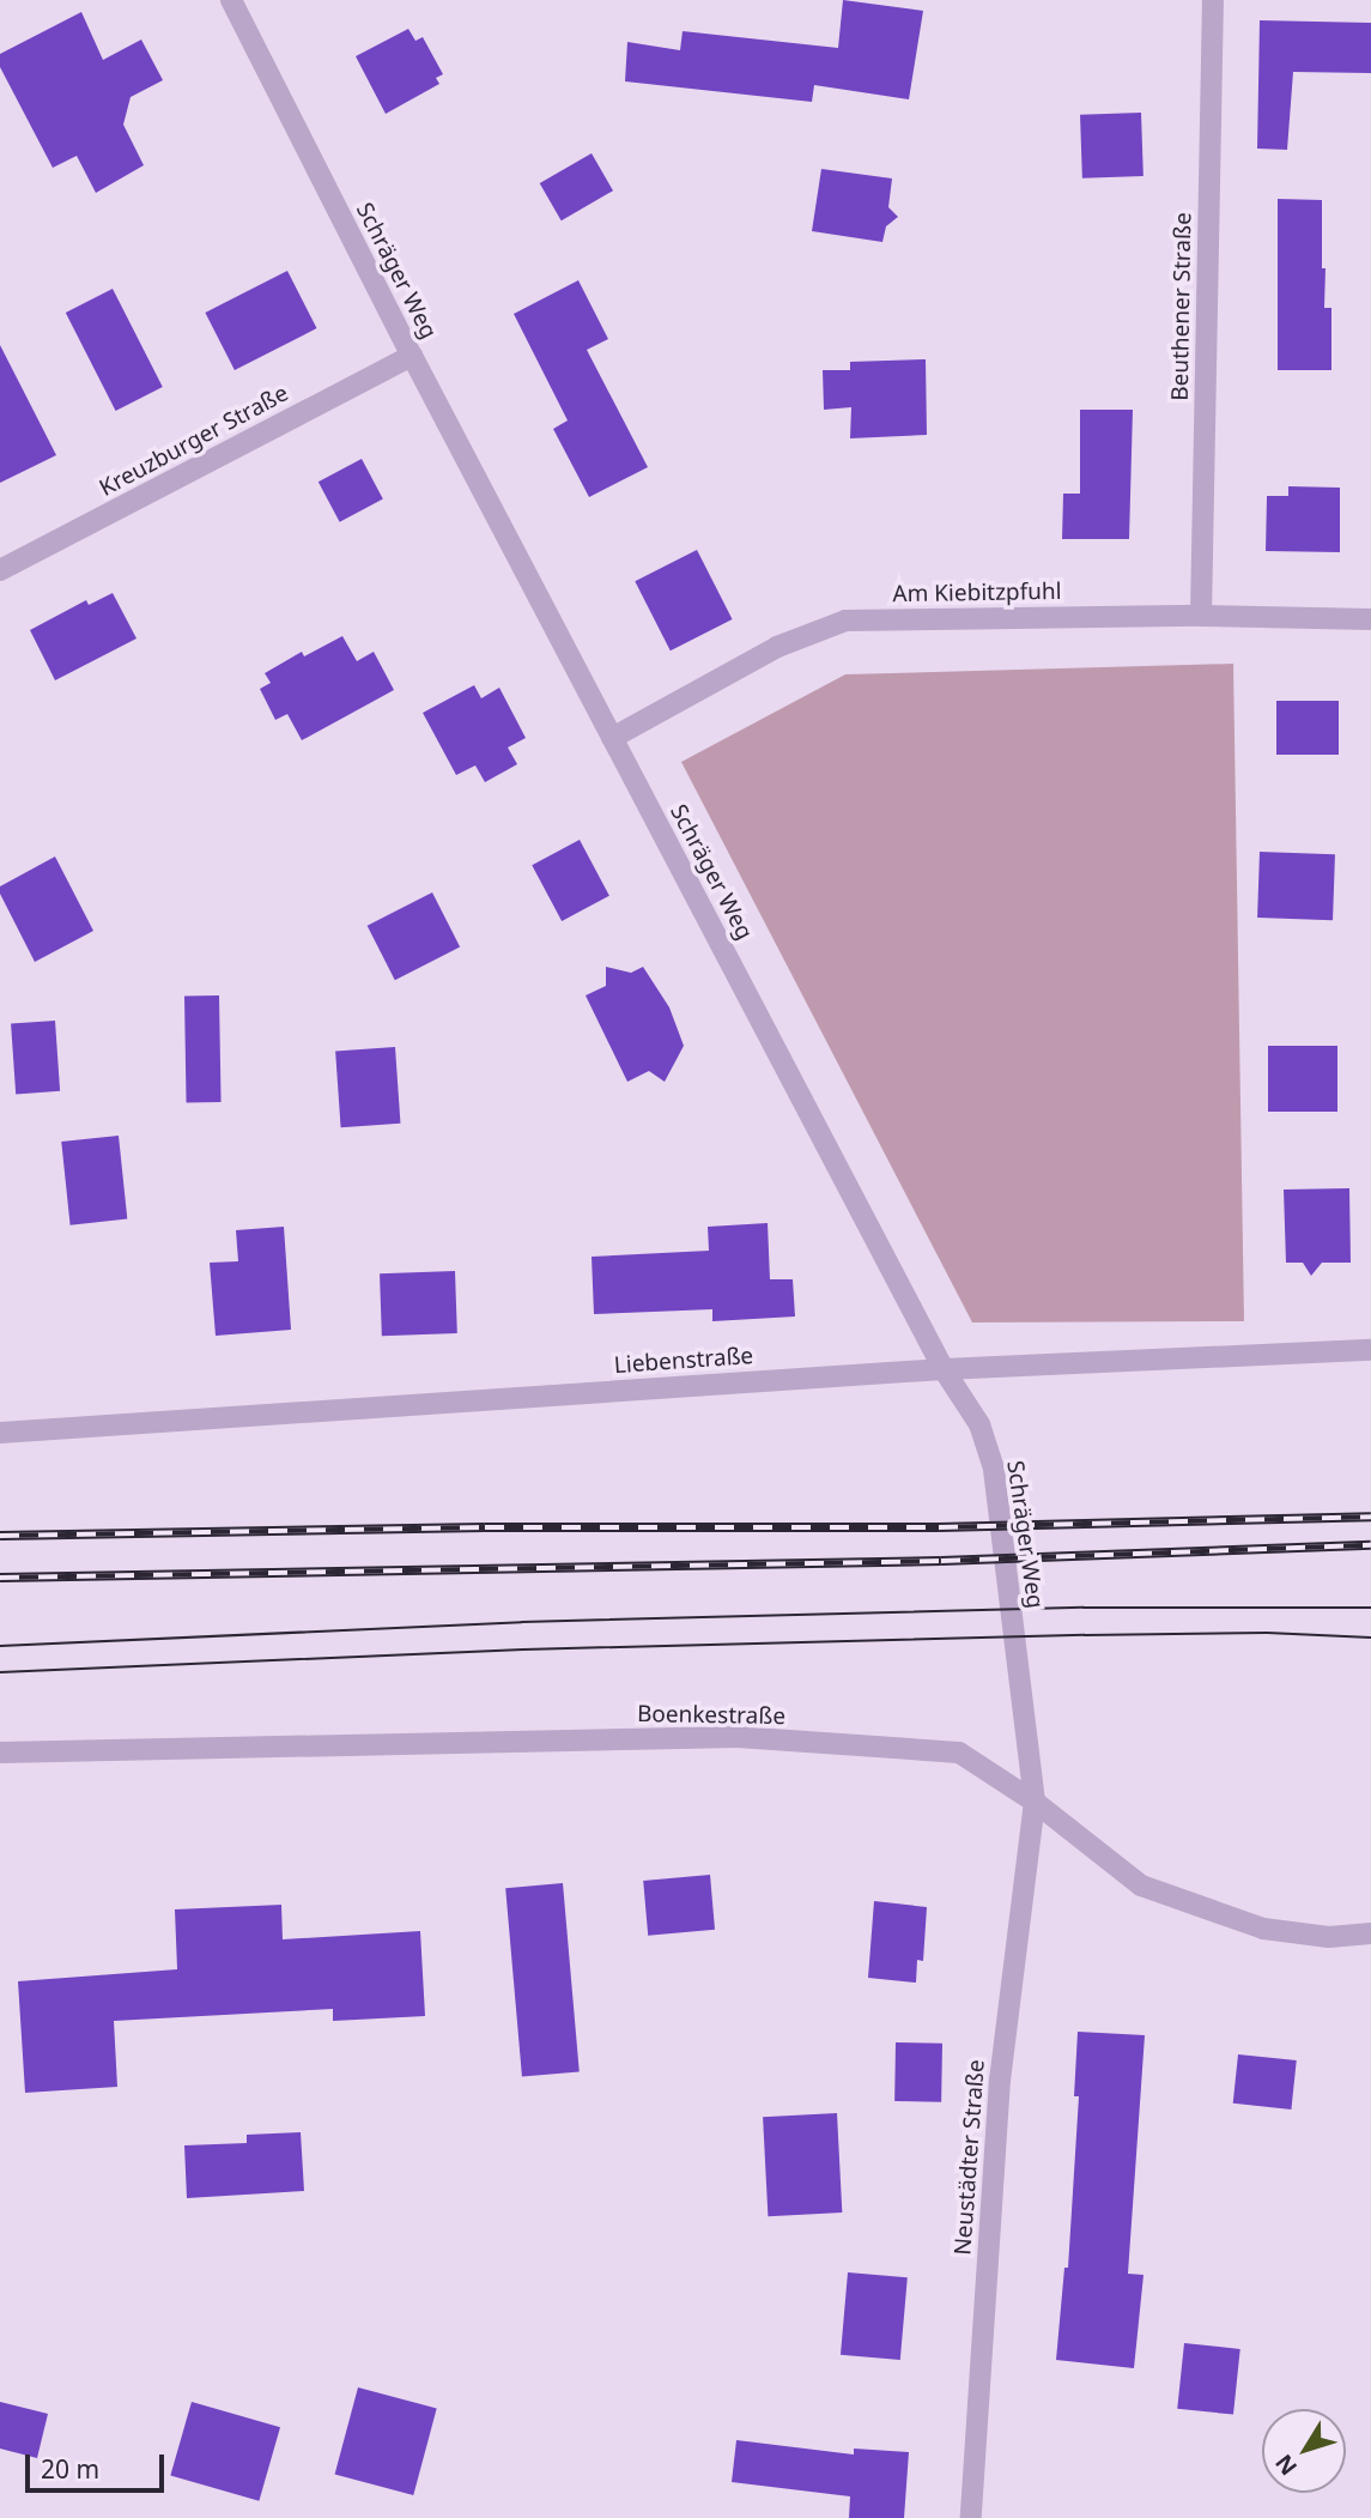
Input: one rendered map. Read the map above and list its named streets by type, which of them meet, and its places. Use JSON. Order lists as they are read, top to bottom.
{
  "streets": {
    "street": [
      "Schräger Weg",
      "Beuthener Straße",
      "Kreuzburger Straße",
      "Am Kiebitzpfuhl",
      "Liebenstraße",
      "Boenkestraße",
      "Neustädter Straße"
    ]
  },
  "crossings": [
    ["Schräger Weg", "Kreuzburger Straße"],
    ["Schräger Weg", "Am Kiebitzpfuhl"],
    ["Schräger Weg", "Liebenstraße"],
    ["Schräger Weg", "Boenkestraße"],
    ["Schräger Weg", "Neustädter Straße"],
    ["Beuthener Straße", "Am Kiebitzpfuhl"],
    ["Boenkestraße", "Neustädter Straße"]
  ],
  "scale_bar": "20 m",
  "north": "bottom left"
}
